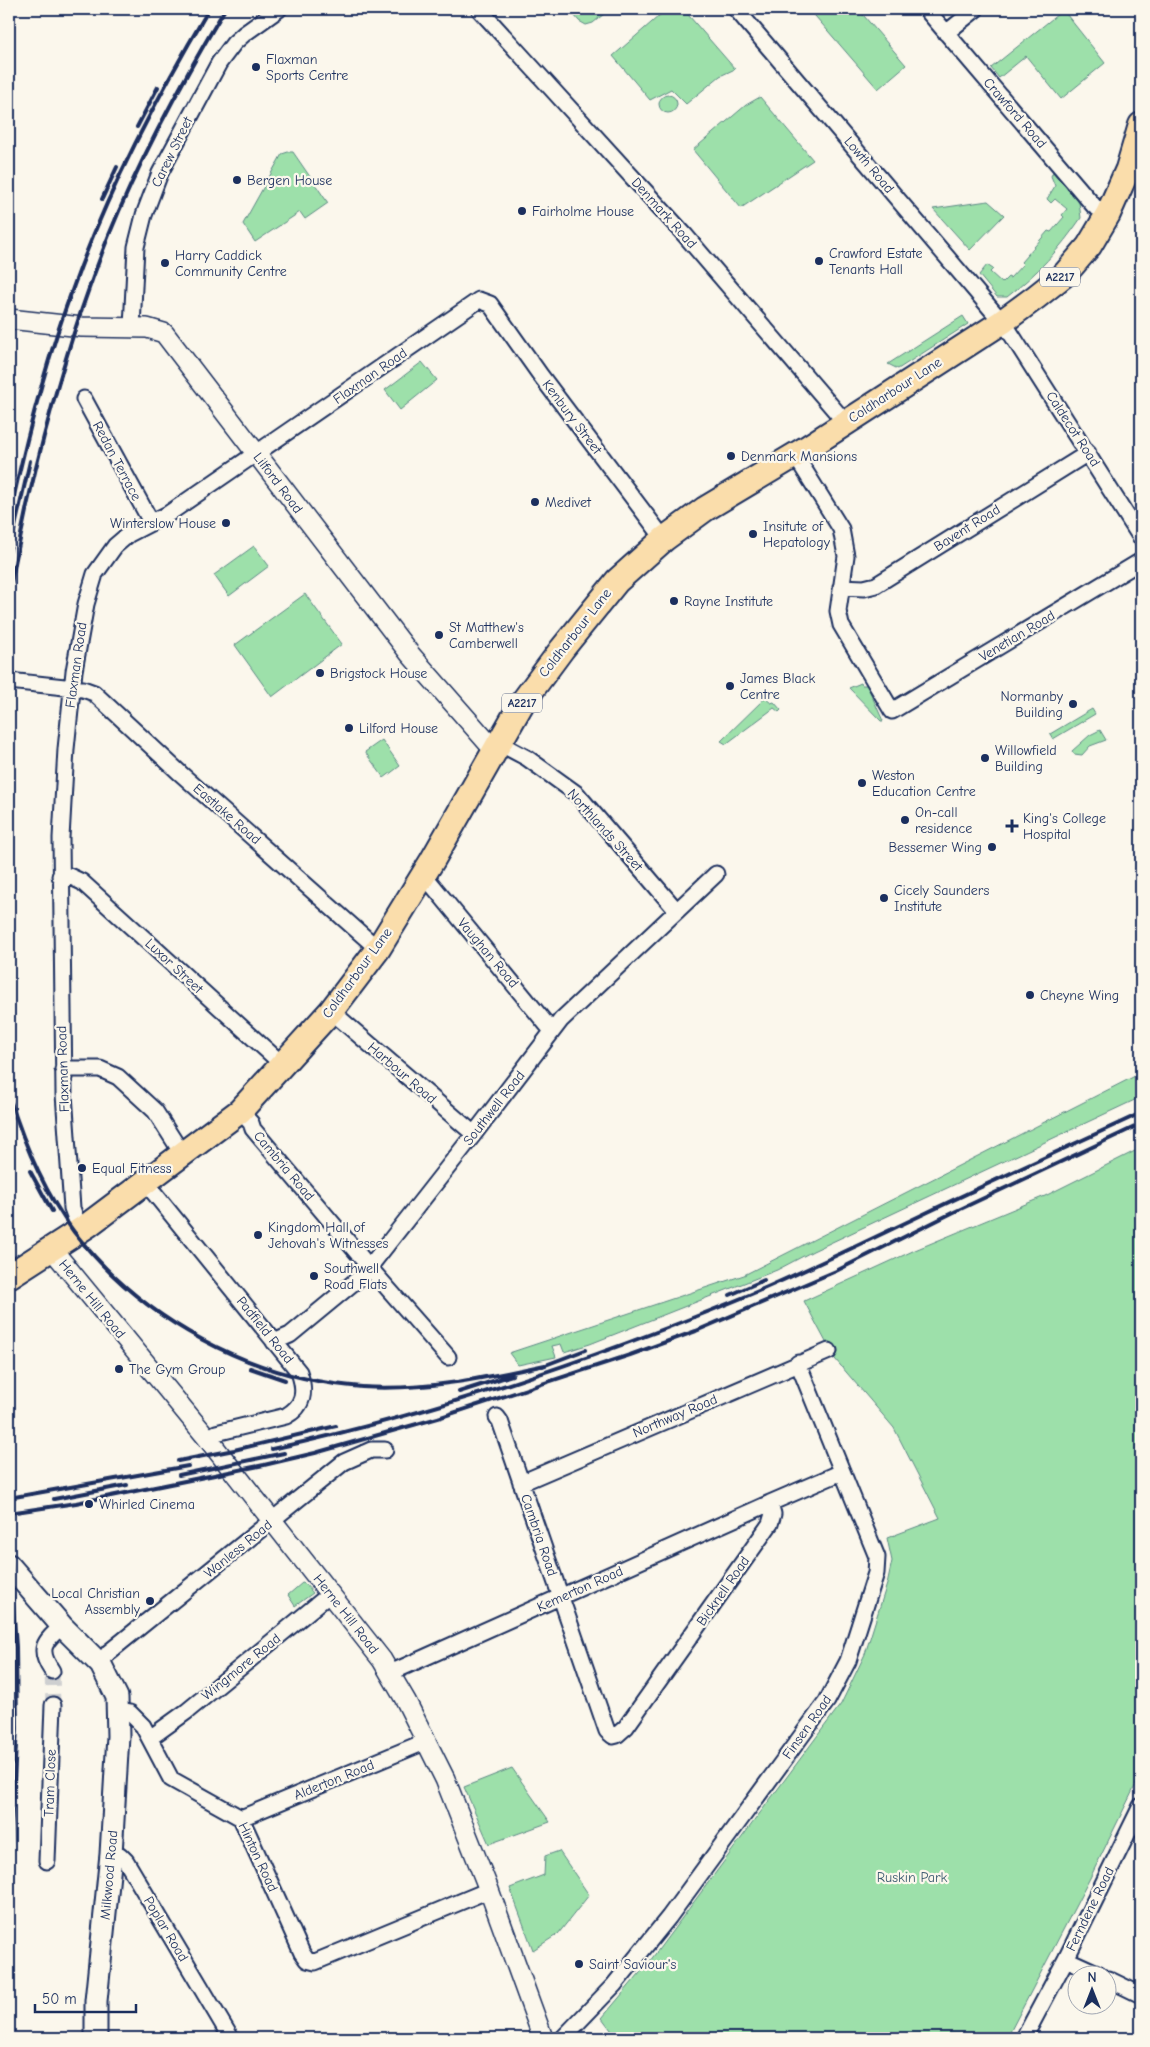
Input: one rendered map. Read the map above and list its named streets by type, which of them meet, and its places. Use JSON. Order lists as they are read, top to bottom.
{
  "streets": {
    "main road": ["A2217", "Coldharbour Lane", "Milkwood Road"],
    "street": [
      "Crawford Road",
      "Carew Street",
      "Lowth Road",
      "Denmark Road",
      "Flaxman Road",
      "Kenbury Street",
      "Caldecot Road",
      "Redan Terrace",
      "Lilford Road",
      "Bavent Road",
      "Venetian Road",
      "Eastlake Road",
      "Northlands Street",
      "Vaughan Road",
      "Luxor Street",
      "Harbour Road",
      "Southwell Road",
      "Cambria Road",
      "Herne Hill Road",
      "Padfield Road",
      "Northway Road",
      "Wanless Road",
      "Kemerton Road",
      "Bicknell Road",
      "Wingmore Road",
      "Finsen Road",
      "Alderton Road",
      "Tram Close",
      "Hinton Road",
      "Ferndene Road",
      "Poplar Road"
    ]
  },
  "crossings": [
    ["Crawford Road", "Coldharbour Lane"],
    ["Carew Street", "Lilford Road"],
    ["Lowth Road", "Coldharbour Lane"],
    ["Lowth Road", "Caldecot Road"],
    ["Denmark Road", "Coldharbour Lane"],
    ["Flaxman Road", "Coldharbour Lane"],
    ["Flaxman Road", "Kenbury Street"],
    ["Flaxman Road", "Redan Terrace"],
    ["Flaxman Road", "Lilford Road"],
    ["Flaxman Road", "Eastlake Road"],
    ["Flaxman Road", "Luxor Street"],
    ["Coldharbour Lane", "Kenbury Street"],
    ["Coldharbour Lane", "Caldecot Road"],
    ["Coldharbour Lane", "Lilford Road"],
    ["Coldharbour Lane", "Eastlake Road"],
    ["Coldharbour Lane", "Northlands Street"],
    ["Coldharbour Lane", "Vaughan Road"],
    ["Coldharbour Lane", "Luxor Street"],
    ["Coldharbour Lane", "Harbour Road"],
    ["Coldharbour Lane", "Cambria Road"],
    ["Coldharbour Lane", "Herne Hill Road"],
    ["Coldharbour Lane", "Padfield Road"],
    ["Caldecot Road", "Bavent Road"],
    ["Lilford Road", "Northlands Street"],
    ["Bavent Road", "Venetian Road"],
    ["Northlands Street", "Southwell Road"],
    ["Vaughan Road", "Southwell Road"],
    ["Harbour Road", "Southwell Road"],
    ["Southwell Road", "Cambria Road"],
    ["Southwell Road", "Padfield Road"],
    ["Cambria Road", "Northway Road"],
    ["Cambria Road", "Kemerton Road"],
    ["Cambria Road", "Bicknell Road"],
    ["Herne Hill Road", "Padfield Road"],
    ["Herne Hill Road", "Wanless Road"],
    ["Herne Hill Road", "Kemerton Road"],
    ["Herne Hill Road", "Wingmore Road"],
    ["Herne Hill Road", "Alderton Road"],
    ["Herne Hill Road", "Hinton Road"],
    ["Northway Road", "Finsen Road"],
    ["Kemerton Road", "Bicknell Road"],
    ["Wingmore Road", "Hinton Road"],
    ["Alderton Road", "Hinton Road"],
    ["Hinton Road", "Milkwood Road"],
    ["Milkwood Road", "Poplar Road"]
  ],
  "parks": ["Ruskin Park"],
  "places": {
    "other": [
      "Flaxman Sports Centre",
      "Bergen House",
      "Fairholme House",
      "Crawford Estate Tenants Hall",
      "Harry Caddick Community Centre",
      "Denmark Mansions",
      "Medivet",
      "Winterslow House",
      "Insitute of Hepatology",
      "Rayne Institute",
      "St Matthew's Camberwell",
      "Brigstock House",
      "James Black Centre",
      "Normanby Building",
      "Lilford House",
      "Willowfield Building",
      "Weston Education Centre",
      "On-call residence",
      "Bessemer Wing",
      "Cicely Saunders Institute",
      "Cheyne Wing",
      "Equal Fitness",
      "Kingdom Hall of Jehovah's Witnesses",
      "Southwell Road Flats",
      "The Gym Group",
      "Whirled Cinema",
      "Local Christian Assembly",
      "Saint Saviour's"
    ],
    "health": ["King's College Hospital"]
  },
  "scale_bar": "50 m",
  "north": "top"
}
